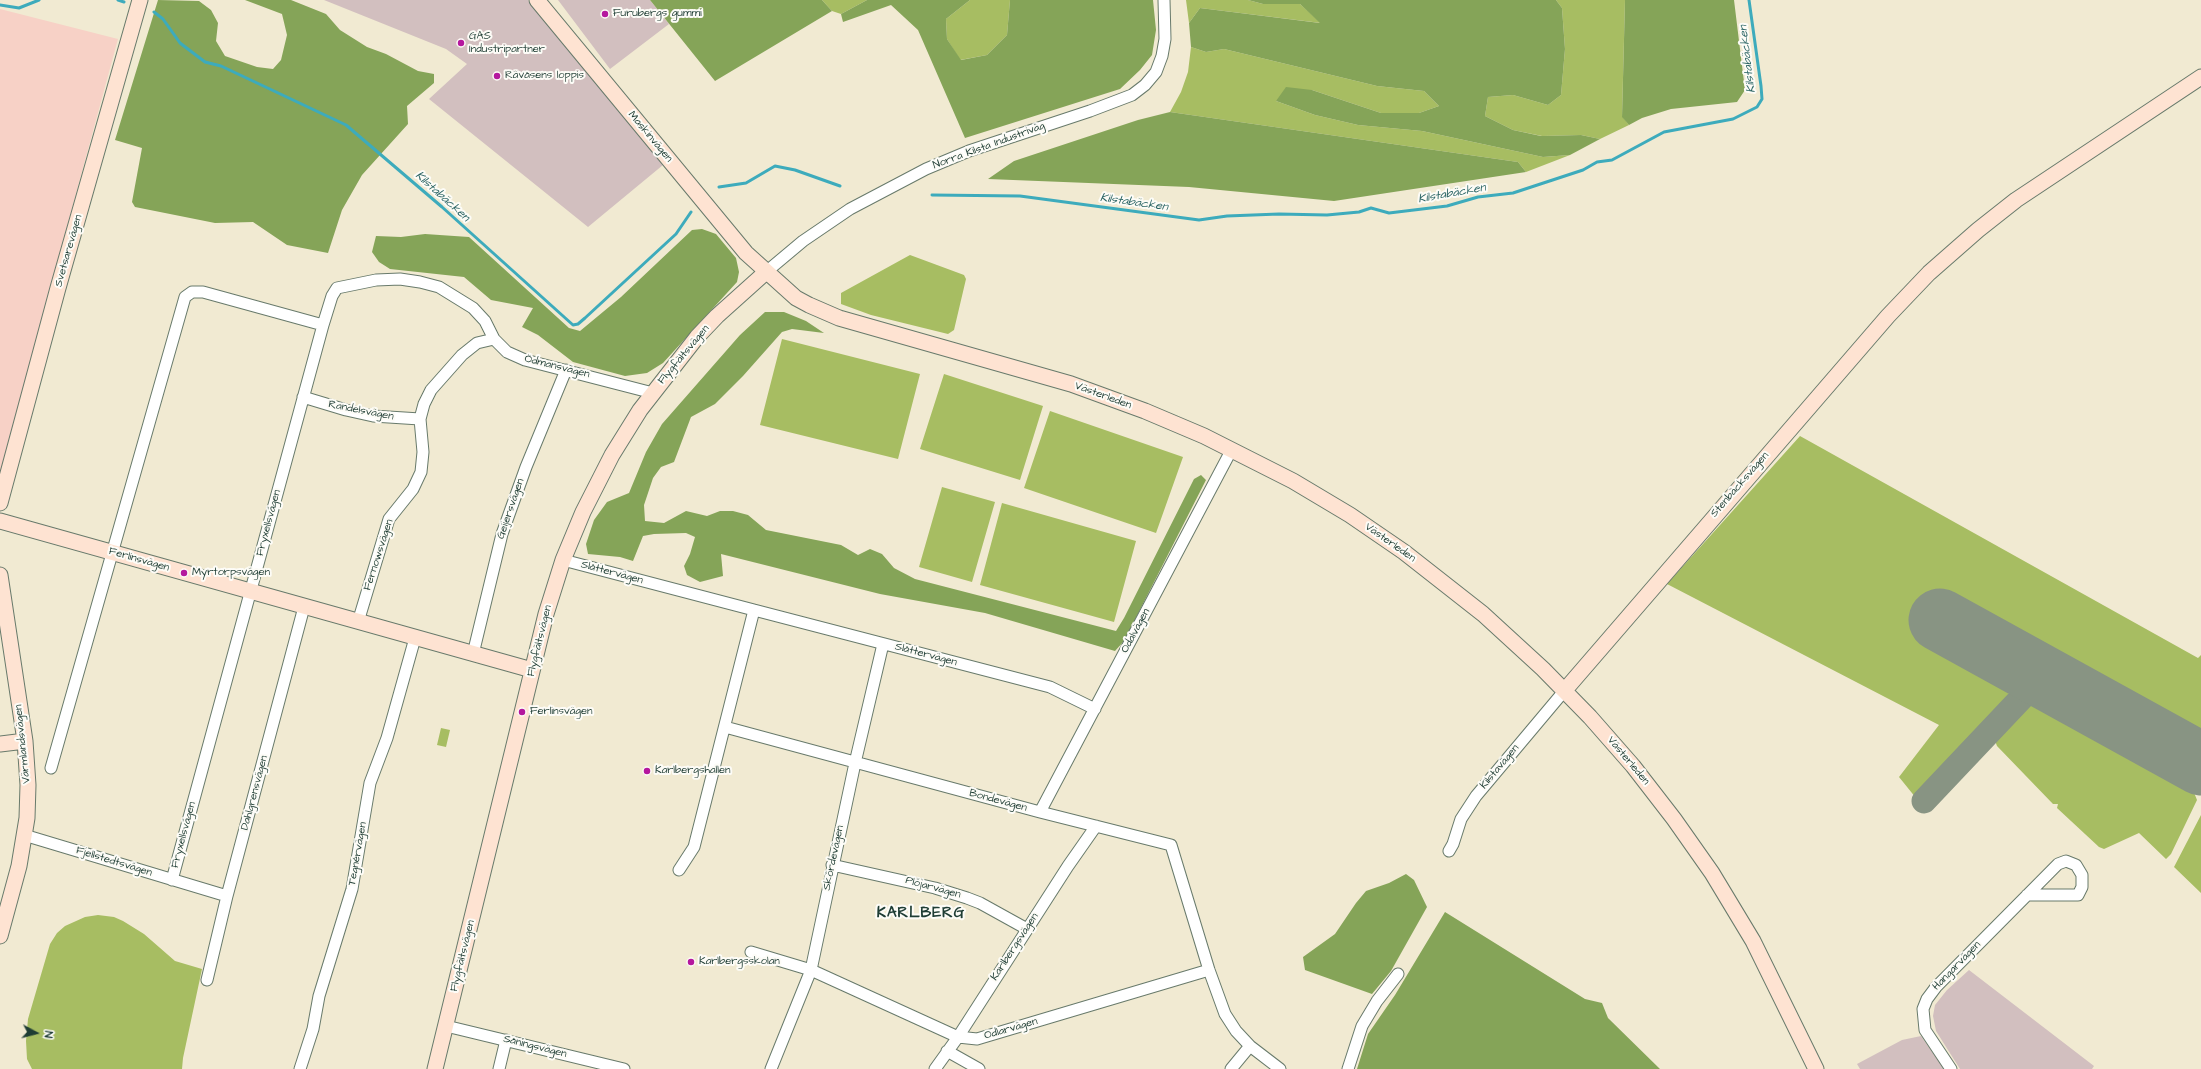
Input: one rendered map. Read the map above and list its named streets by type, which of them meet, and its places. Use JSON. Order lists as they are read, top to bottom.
{
  "streets": {
    "street": [
      "Maskinvägen",
      "Norra Kilsta Industriväg",
      "Svetsarevägen",
      "Flygfältsvägen",
      "Ödmansvägen",
      "Västerleden",
      "Randelsvägen",
      "Stenbäcksvägen",
      "Geijersvägen",
      "Fryxellsvägen",
      "Fernowsvägen",
      "Ferlinsvägen",
      "Slåttervägen",
      "Odalvägen",
      "Värmlandsvägen",
      "Kilstavägen",
      "Dahlgrensvägen",
      "Bondevägen",
      "Tegnérvägen",
      "Skördevägen",
      "Fjellstedtsvägen",
      "Plöjarvägen",
      "Karlbergsvägen",
      "Hangarvägen",
      "Odlarvägen",
      "Såningsvägen"
    ]
  },
  "crossings": [
    ["Maskinvägen", "Norra Kilsta Industriväg"],
    ["Maskinvägen", "Flygfältsvägen"],
    ["Maskinvägen", "Västerleden"],
    ["Norra Kilsta Industriväg", "Flygfältsvägen"],
    ["Norra Kilsta Industriväg", "Västerleden"],
    ["Flygfältsvägen", "Ödmansvägen"],
    ["Flygfältsvägen", "Västerleden"],
    ["Flygfältsvägen", "Ferlinsvägen"],
    ["Flygfältsvägen", "Slåttervägen"],
    ["Flygfältsvägen", "Såningsvägen"],
    ["Ödmansvägen", "Geijersvägen"],
    ["Ödmansvägen", "Fryxellsvägen"],
    ["Ödmansvägen", "Fernowsvägen"],
    ["Västerleden", "Stenbäcksvägen"],
    ["Västerleden", "Odalvägen"],
    ["Västerleden", "Kilstavägen"],
    ["Randelsvägen", "Fryxellsvägen"],
    ["Randelsvägen", "Fernowsvägen"],
    ["Stenbäcksvägen", "Kilstavägen"],
    ["Geijersvägen", "Ferlinsvägen"],
    ["Fryxellsvägen", "Ferlinsvägen"],
    ["Fryxellsvägen", "Fjellstedtsvägen"],
    ["Fernowsvägen", "Ferlinsvägen"],
    ["Ferlinsvägen", "Dahlgrensvägen"],
    ["Ferlinsvägen", "Tegnérvägen"],
    ["Slåttervägen", "Odalvägen"],
    ["Slåttervägen", "Skördevägen"],
    ["Odalvägen", "Bondevägen"],
    ["Värmlandsvägen", "Fjellstedtsvägen"],
    ["Dahlgrensvägen", "Fjellstedtsvägen"],
    ["Bondevägen", "Skördevägen"],
    ["Bondevägen", "Karlbergsvägen"],
    ["Bondevägen", "Odlarvägen"],
    ["Skördevägen", "Plöjarvägen"],
    ["Skördevägen", "Odlarvägen"],
    ["Plöjarvägen", "Karlbergsvägen"],
    ["Karlbergsvägen", "Odlarvägen"]
  ],
  "districts": ["KARLBERG"],
  "water": ["Kilstabäcken"],
  "places": [
    "Furubergs gummi",
    "GAS Industripartner",
    "Rävåsens loppis",
    "Myrtorpsvägen",
    "Ferlinsvägen",
    "Karlbergshallen",
    "Karlbergsskolan"
  ],
  "north": "right"
}
